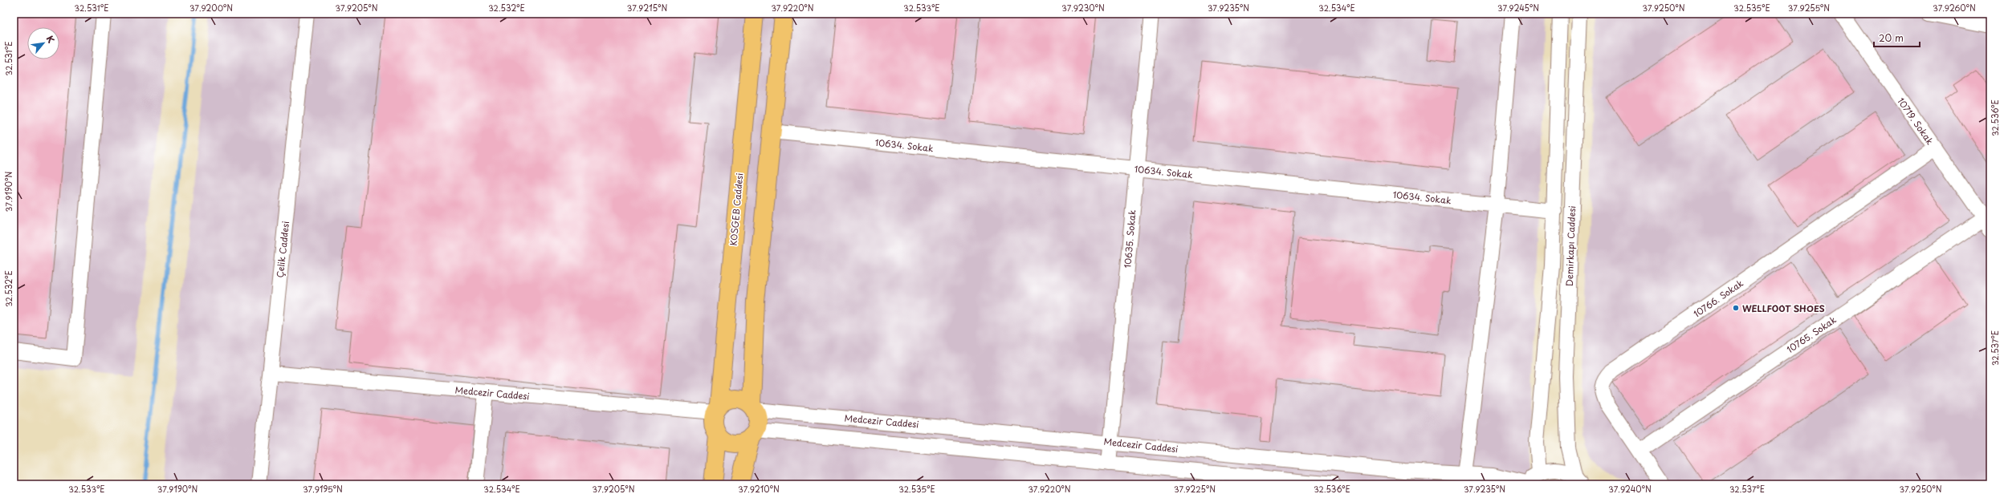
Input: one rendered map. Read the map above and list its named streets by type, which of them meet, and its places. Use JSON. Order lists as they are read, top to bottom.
{
  "streets": {
    "main road": ["KOSGEB Caddesi"],
    "street": [
      "10719. Sokak",
      "10634. Sokak",
      "10635. Sokak",
      "Demirkapı Caddesi",
      "Çelik Caddesi",
      "10766. Sokak",
      "10765. Sokak",
      "Medcezir Caddesi"
    ]
  },
  "crossings": [
    ["10719. Sokak", "10766. Sokak"],
    ["10719. Sokak", "10765. Sokak"],
    ["10634. Sokak", "10635. Sokak"],
    ["10634. Sokak", "Demirkapı Caddesi"],
    ["KOSGEB Caddesi", "Medcezir Caddesi"],
    ["10635. Sokak", "Medcezir Caddesi"],
    ["Çelik Caddesi", "Medcezir Caddesi"],
    ["10766. Sokak", "10765. Sokak"]
  ],
  "places": ["WELLFOOT SHOES"],
  "scale_bar": "20 m",
  "north": "top right",
  "coordinates": [
    "32.531°E",
    "37.9200°N",
    "37.9205°N",
    "32.532°E",
    "37.9215°N",
    "37.9220°N",
    "32.533°E",
    "37.9230°N",
    "37.9235°N",
    "32.534°E",
    "37.9245°N",
    "37.9250°N",
    "32.535°E",
    "37.9255°N",
    "37.9260°N",
    "32.536°E",
    "37.9190°N",
    "32.537°E",
    "37.9195°N",
    "37.9210°N",
    "37.9225°N",
    "37.9240°N"
  ]
}
